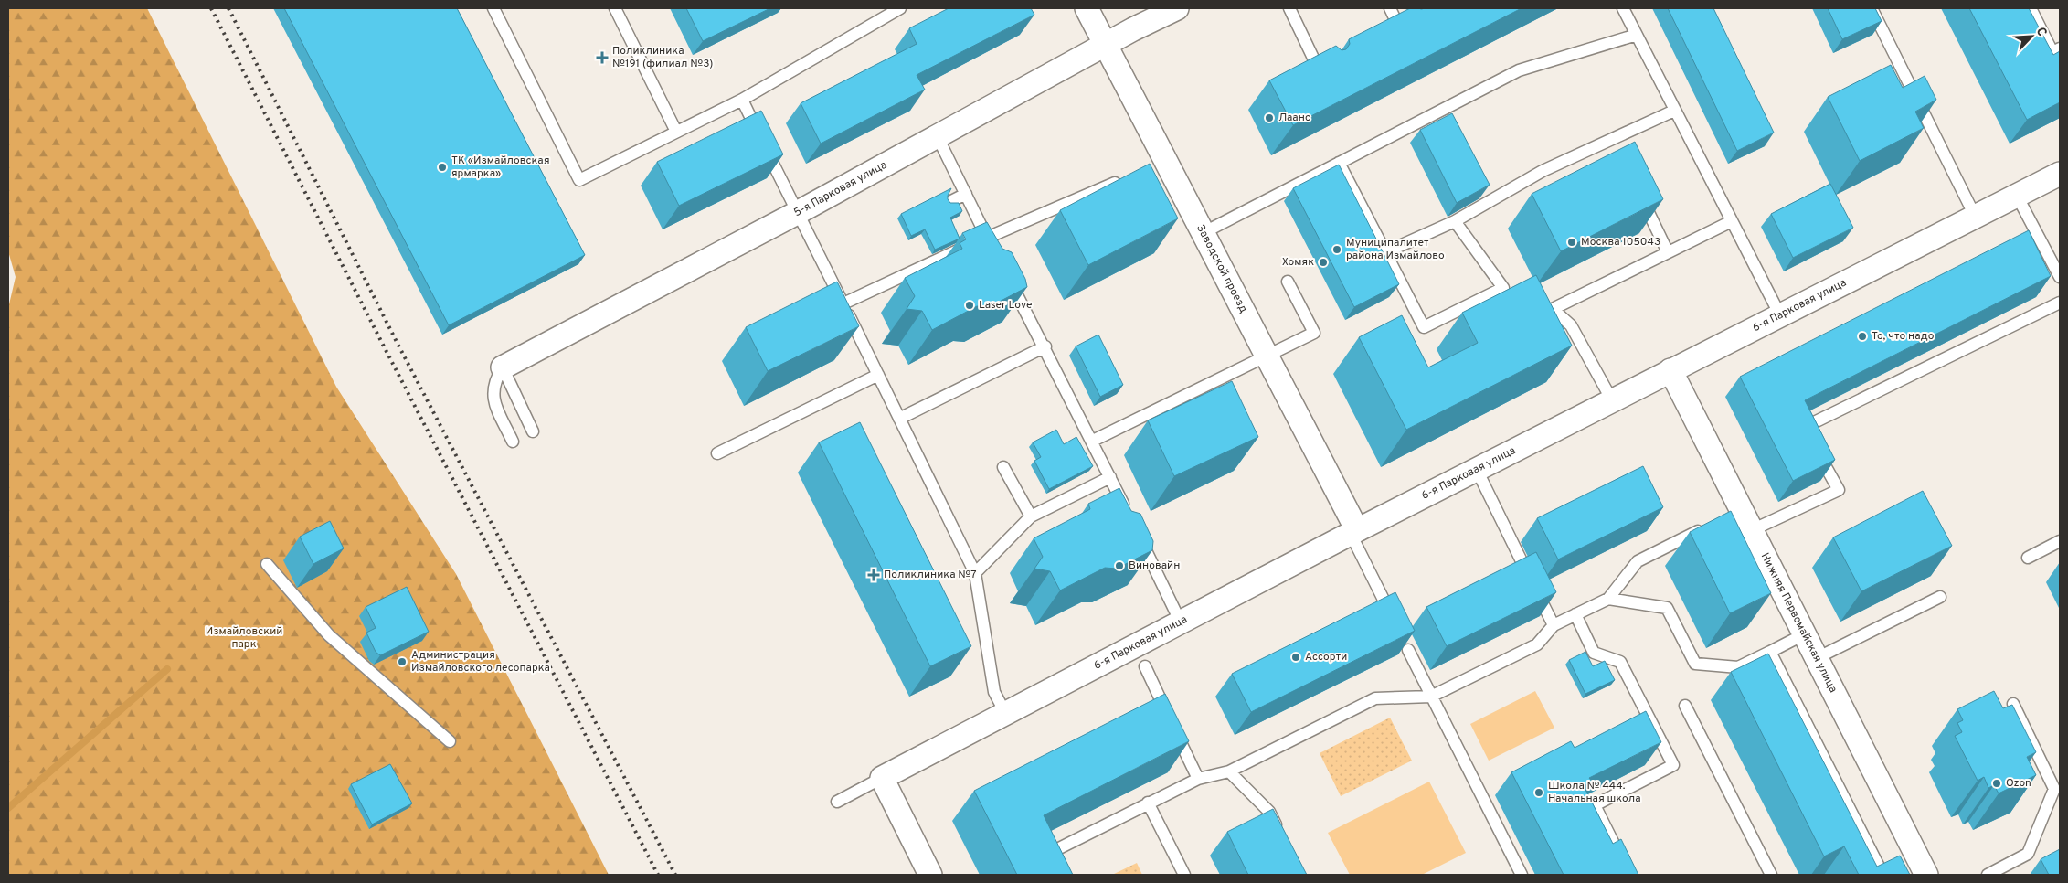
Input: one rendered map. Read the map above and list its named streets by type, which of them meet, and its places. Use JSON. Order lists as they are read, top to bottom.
{
  "streets": {
    "street": [
      "5-я Парковая улица",
      "Заводской проезд",
      "6-я Парковая улица",
      "Нижняя Первомайская улица"
    ]
  },
  "crossings": [
    ["5-я Парковая улица", "Заводской проезд"],
    ["Заводской проезд", "6-я Парковая улица"],
    ["6-я Парковая улица", "Нижняя Первомайская улица"]
  ],
  "parks": ["Измайловский парк"],
  "places": {
    "health": ["Поликлиника №191 (филиал №3)", "Поликлиника №7"],
    "other": [
      "Лаанс",
      "ТК «Измайловская ярмарка»",
      "Москва 105043",
      "Муниципалитет района Измайлово",
      "Хомяк",
      "Laser Love",
      "То, что надо",
      "Виновайн",
      "Ассорти",
      "Администрация Измайловского лесопарка",
      "Ozon",
      "Школа № 444. Начальная школа"
    ]
  },
  "north": "top right"
}
